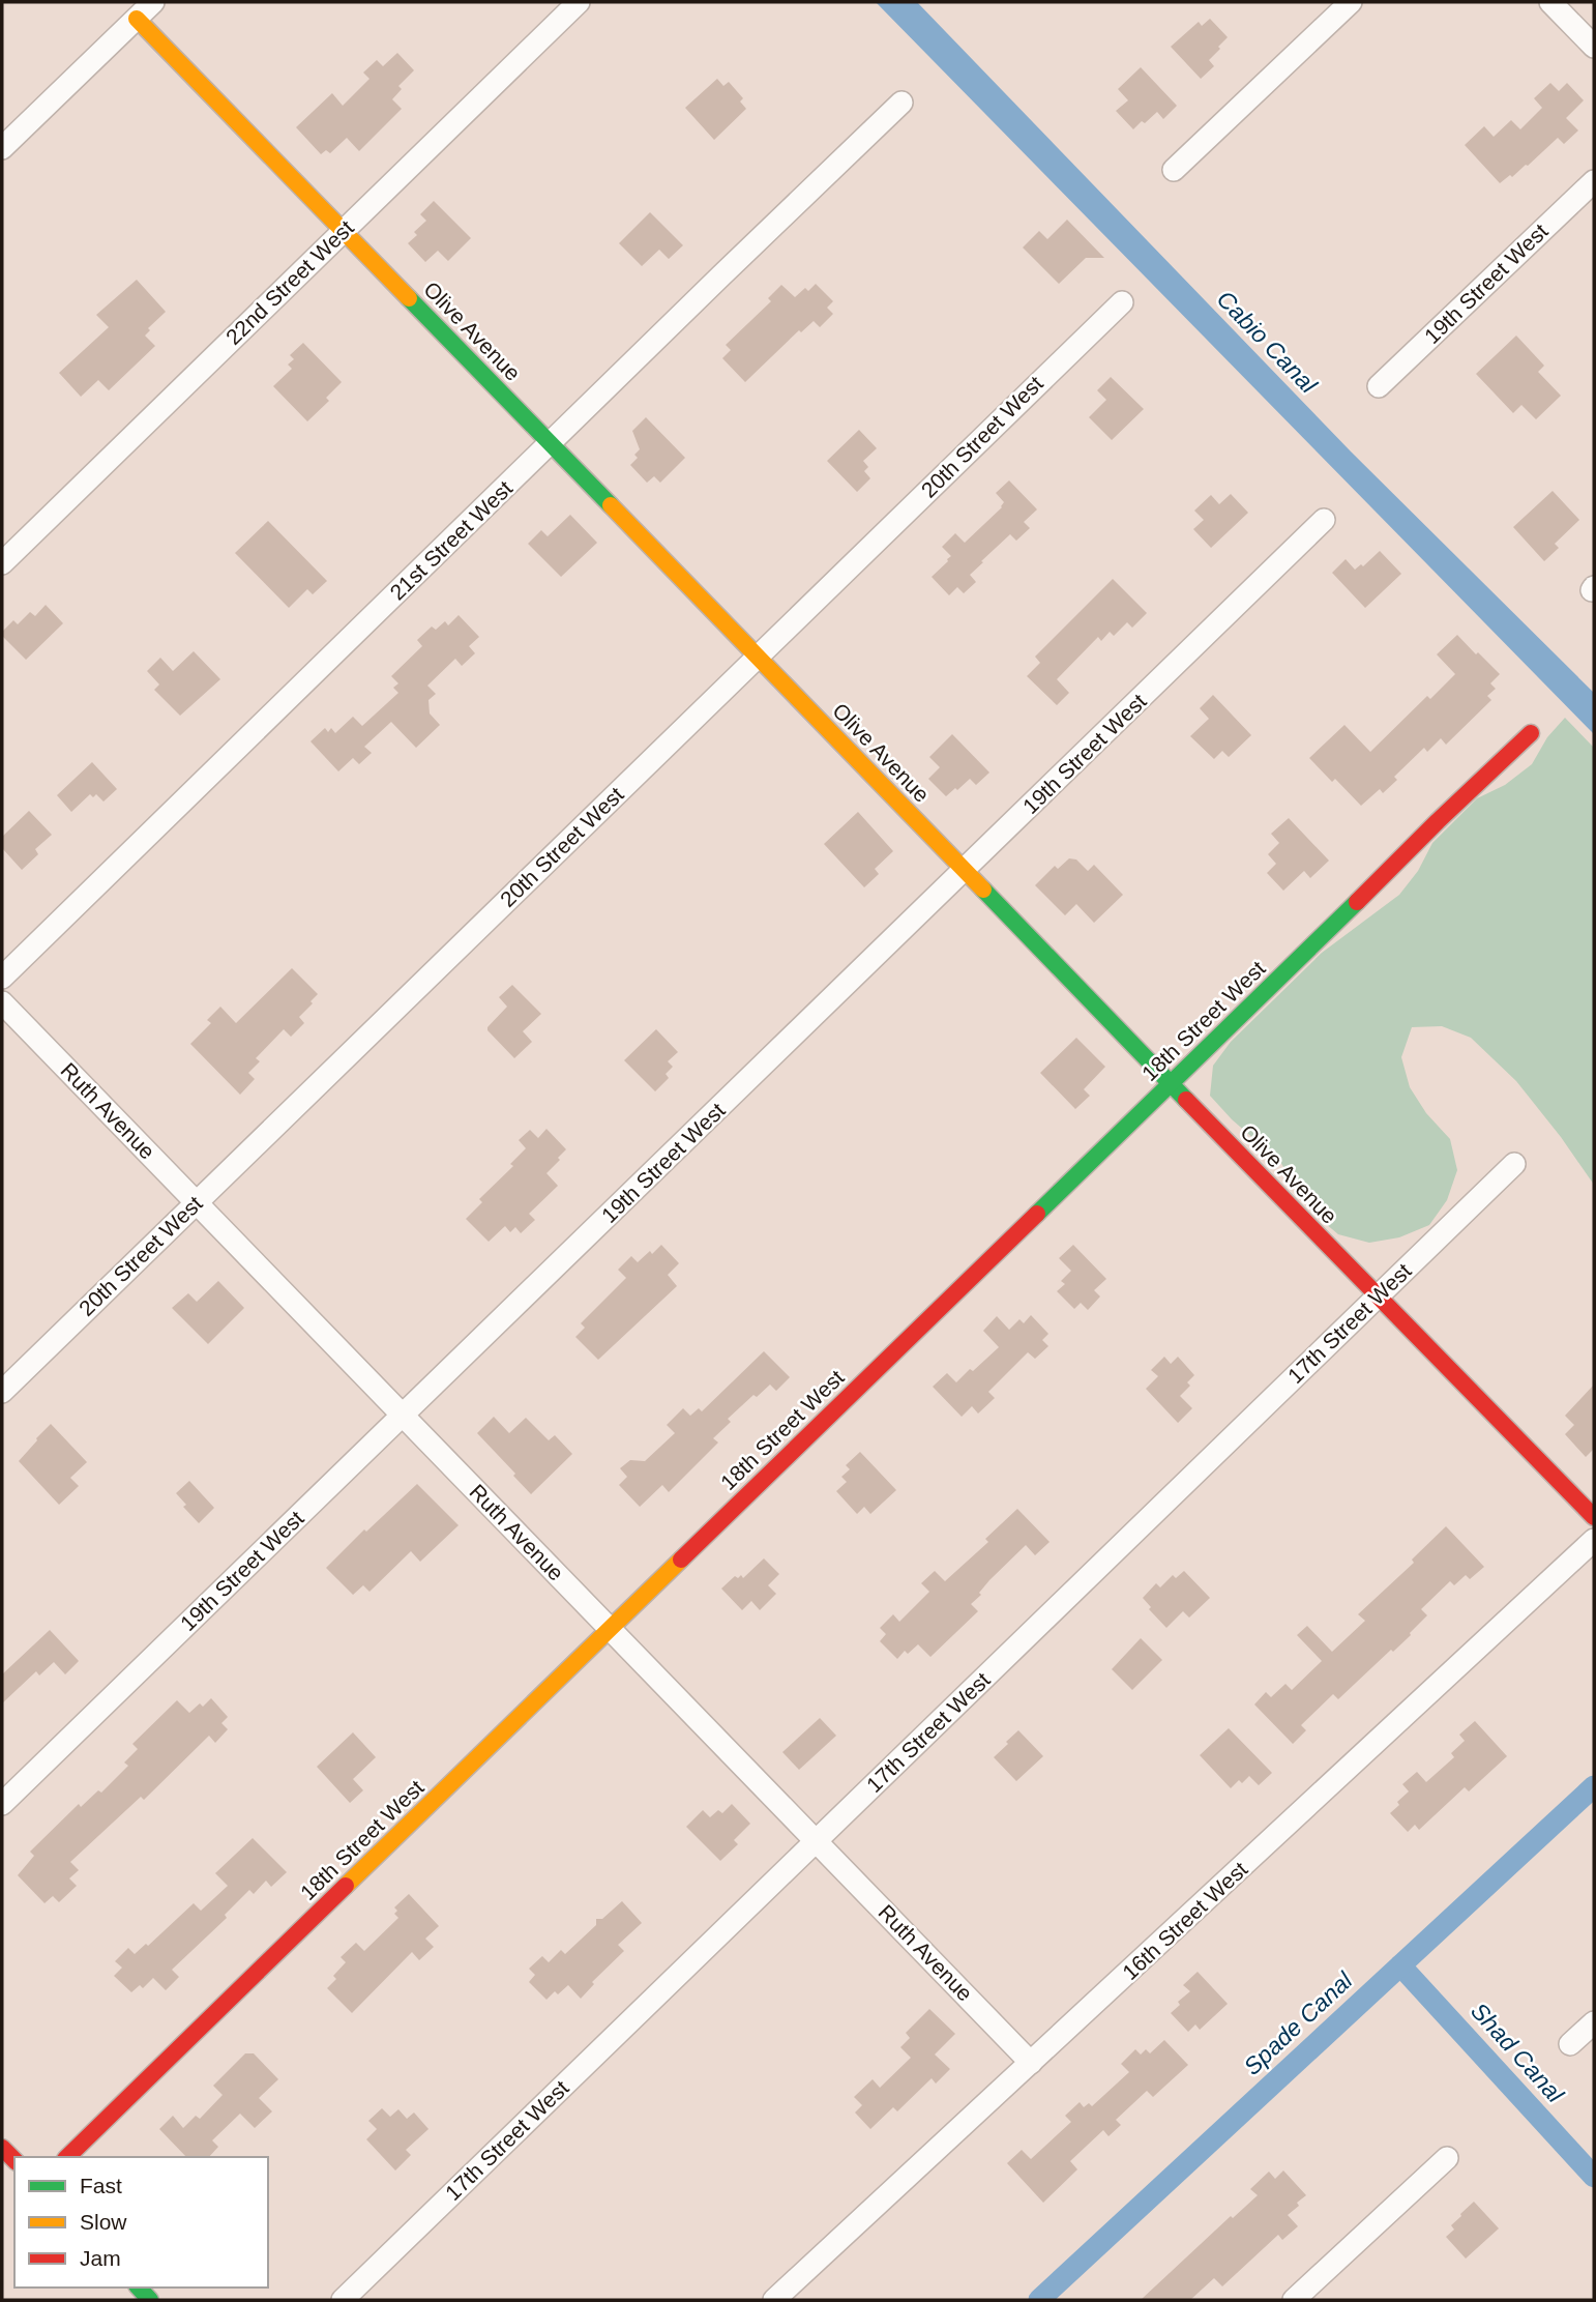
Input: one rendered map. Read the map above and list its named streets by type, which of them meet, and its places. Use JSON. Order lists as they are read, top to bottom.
{
  "streets": {
    "street": [
      "22nd Street West",
      "19th Street West",
      "Olive Avenue",
      "20th Street West",
      "21st Street West",
      "18th Street West",
      "Ruth Avenue",
      "17th Street West",
      "16th Street West"
    ]
  },
  "crossings": [
    ["22nd Street West", "Olive Avenue"],
    ["19th Street West", "Olive Avenue"],
    ["19th Street West", "Ruth Avenue"],
    ["Olive Avenue", "20th Street West"],
    ["Olive Avenue", "21st Street West"],
    ["Olive Avenue", "18th Street West"],
    ["Olive Avenue", "17th Street West"],
    ["20th Street West", "Ruth Avenue"],
    ["18th Street West", "Ruth Avenue"],
    ["Ruth Avenue", "17th Street West"],
    ["Ruth Avenue", "16th Street West"]
  ],
  "water": ["Cabio Canal", "Spade Canal", "Shad Canal"],
  "legend": ["Fast", "Slow", "Jam"]
}
